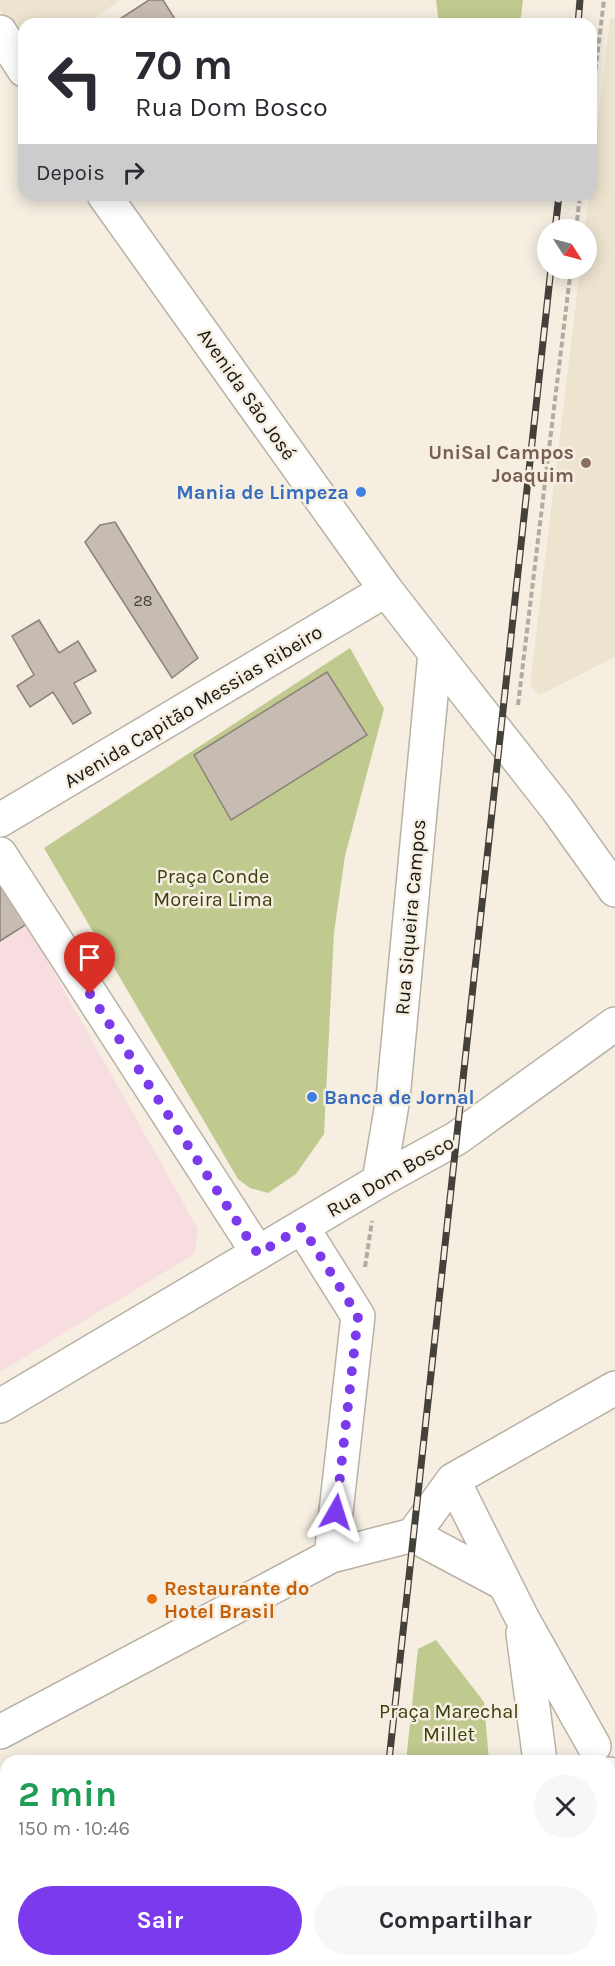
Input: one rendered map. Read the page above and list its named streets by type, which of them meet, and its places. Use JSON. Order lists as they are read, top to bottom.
{
  "streets": {
    "street": [
      "Avenida São José",
      "Avenida Capitão Messias Ribeiro",
      "Rua Siqueira Campos",
      "Rua Dom Bosco"
    ]
  },
  "crossings": [
    ["Avenida São José", "Avenida Capitão Messias Ribeiro"],
    ["Avenida São José", "Rua Siqueira Campos"],
    ["Rua Siqueira Campos", "Rua Dom Bosco"]
  ],
  "parks": ["Praça Conde Moreira Lima", "Praça Marechal Millet"],
  "places": [
    "UniSal Campos Joaquim",
    "Mania de Limpeza",
    "Banca de Jornal",
    "Restaurante do Hotel Brasil"
  ],
  "house_numbers": ["28"],
  "north": "bottom right",
  "page": {
    "turn": ["70 m", "Rua Dom Bosco"],
    "then": "Depois",
    "heading": ["2 min", "150 m · 10:46"],
    "buttons": ["Sair", "Compartilhar"]
  }
}
